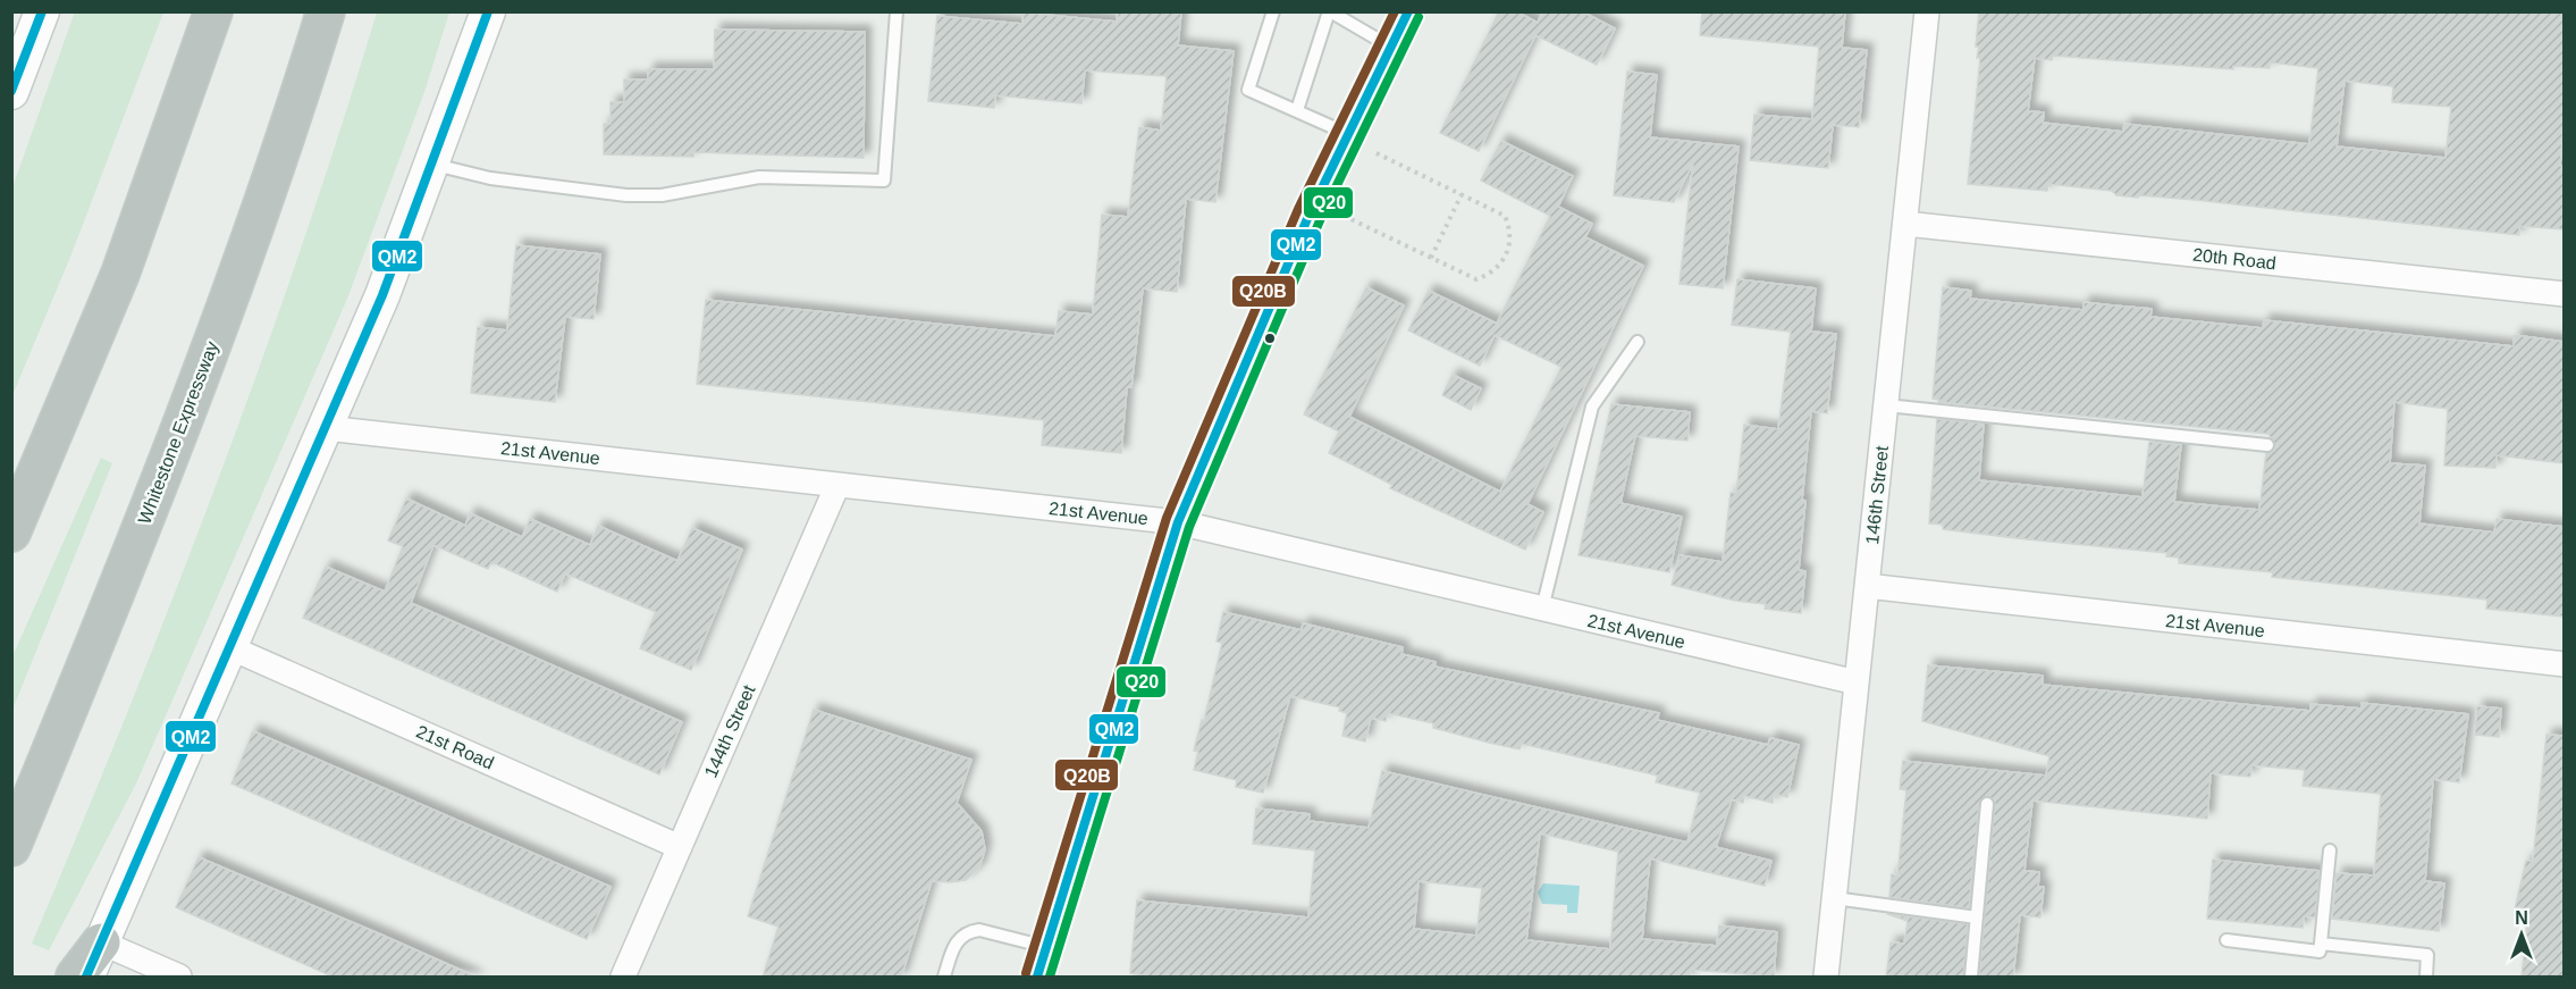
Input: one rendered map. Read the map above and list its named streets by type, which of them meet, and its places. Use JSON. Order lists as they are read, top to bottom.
{
  "streets": {
    "highway": ["Whitestone Expressway"],
    "street": [
      "20th Road",
      "21st Avenue",
      "146th Street",
      "144th Street",
      "21st Road"
    ]
  },
  "crossings": [
    ["20th Road", "146th Street"],
    ["21st Avenue", "146th Street"],
    ["21st Avenue", "144th Street"],
    ["144th Street", "21st Road"]
  ],
  "lines": ["transit line QM2", "transit line Q20B", "transit line Q20"],
  "north": "top"
}
